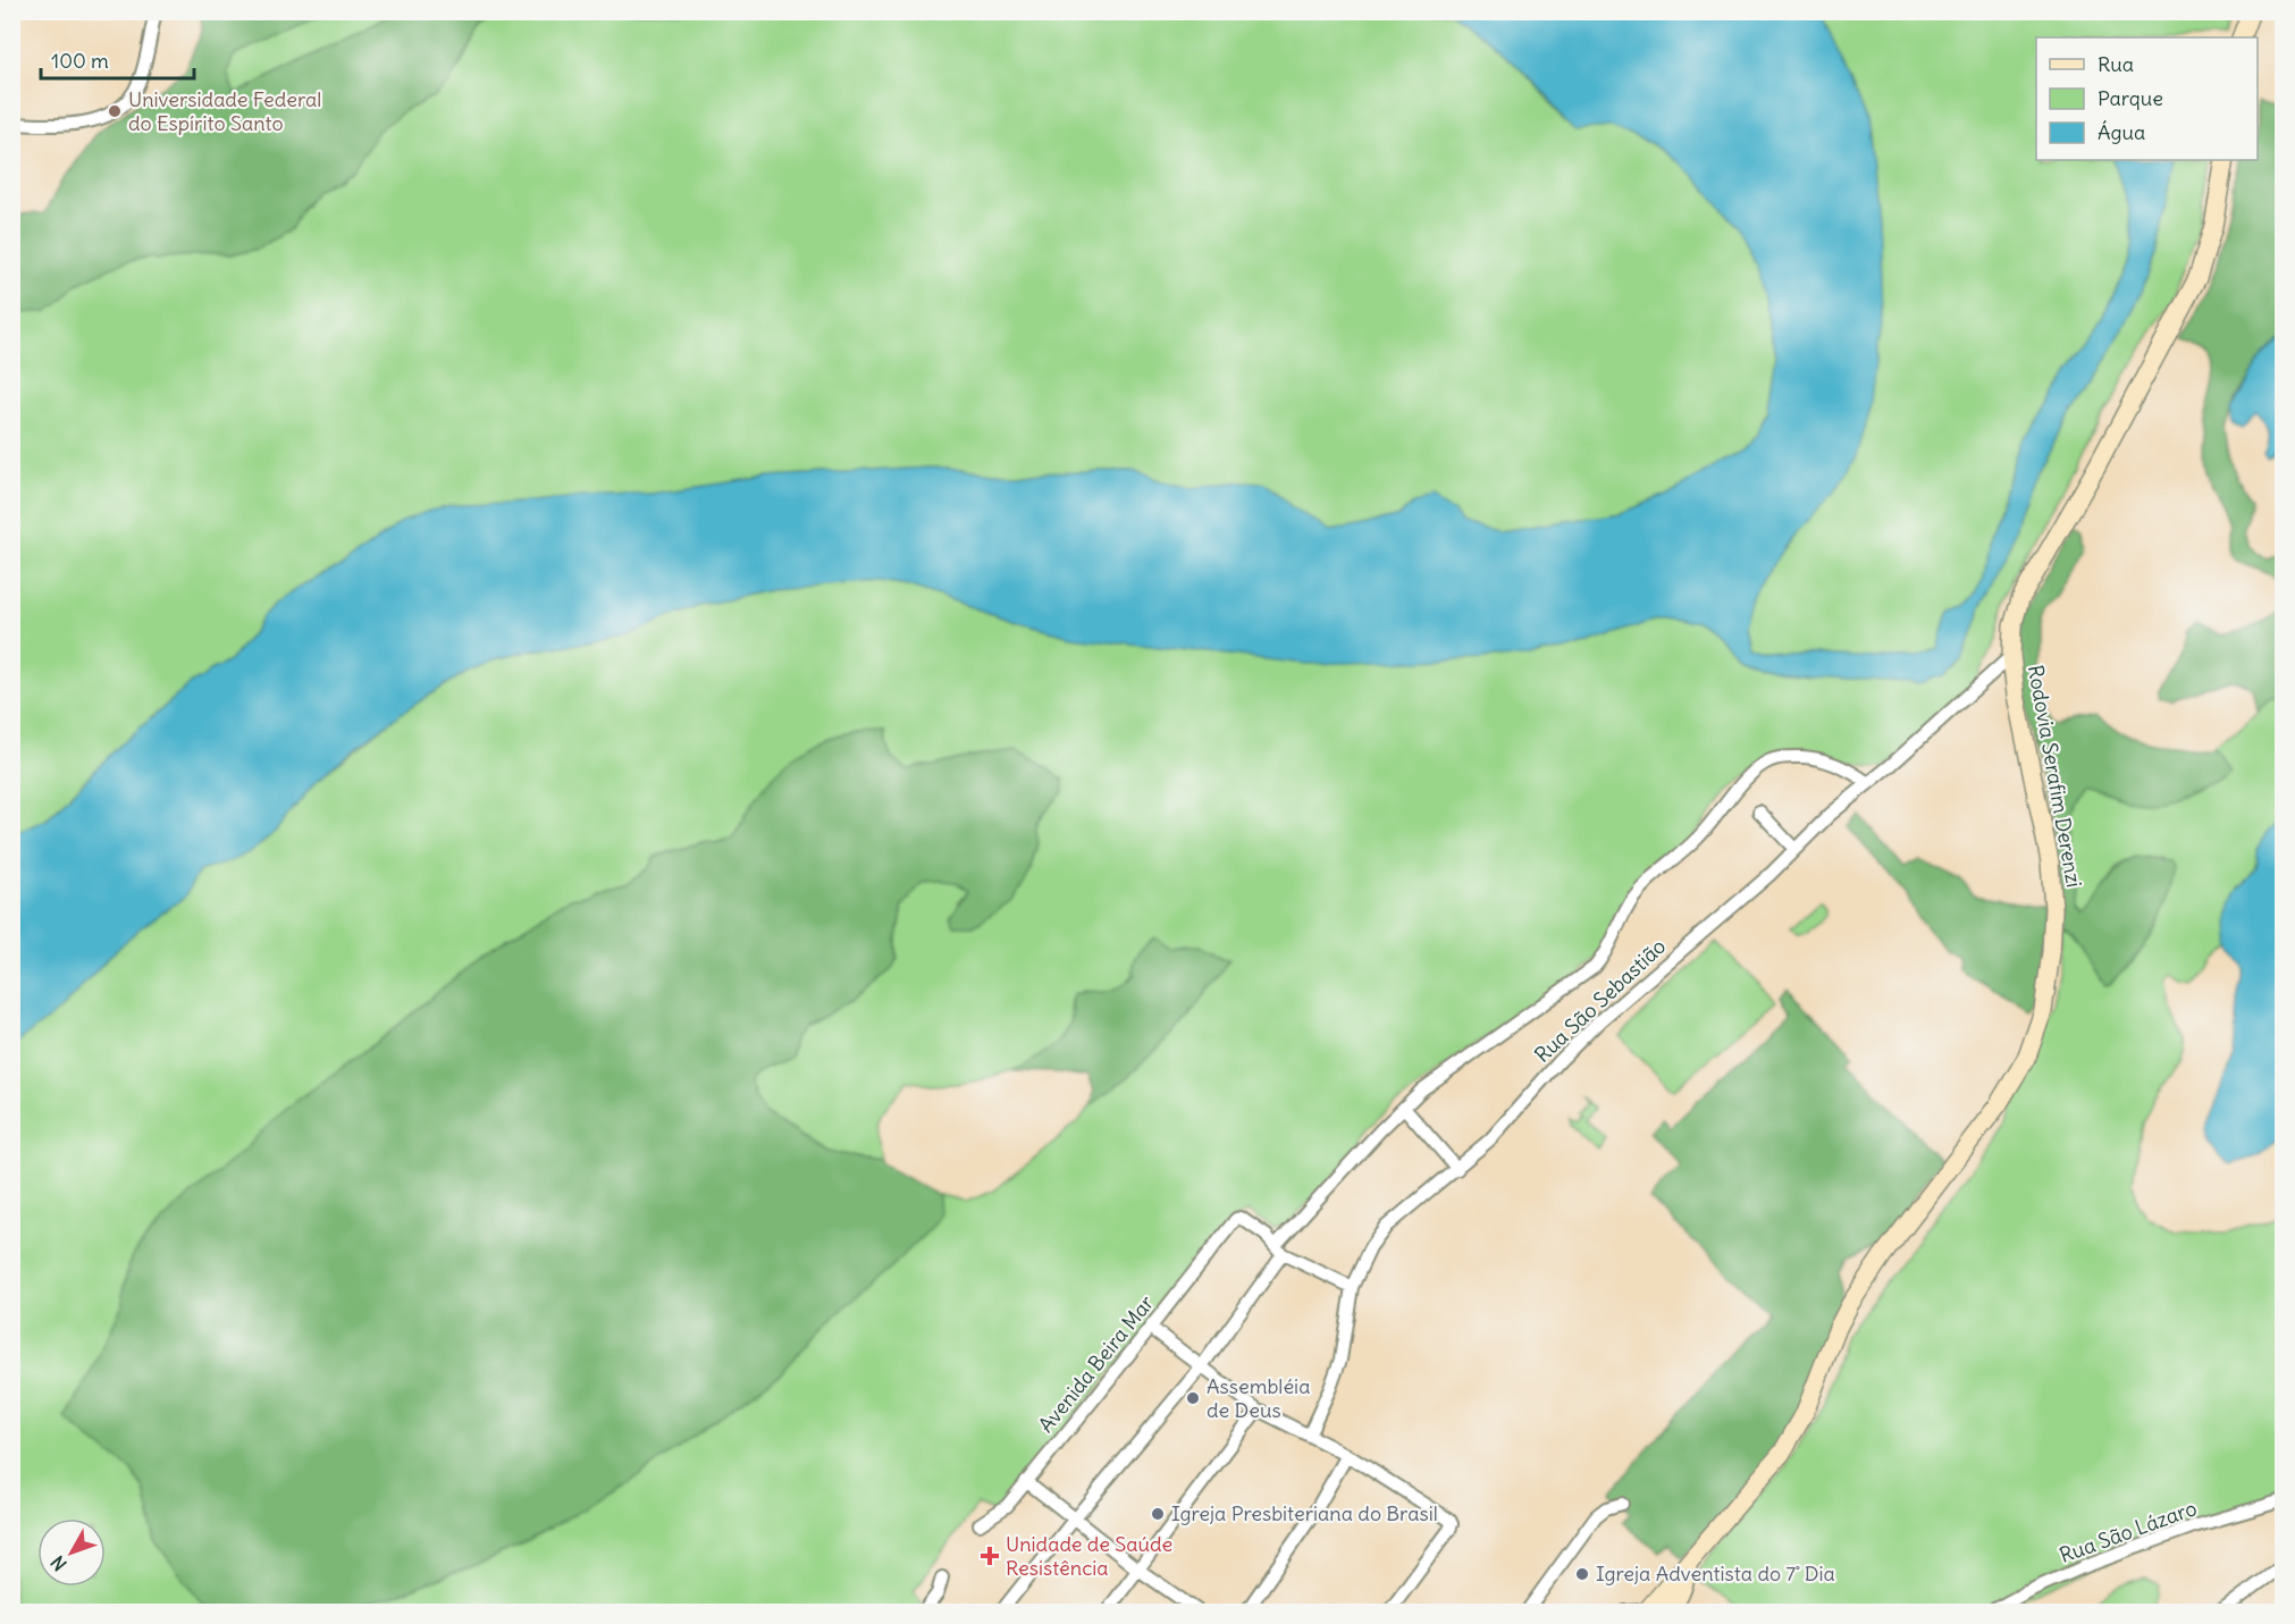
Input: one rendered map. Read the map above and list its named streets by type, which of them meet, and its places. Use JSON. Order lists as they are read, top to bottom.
{
  "streets": {
    "main road": ["Rodovia Serafim Derenzi"],
    "street": ["Rua São Sebastião", "Avenida Beira Mar", "Rua São Lázaro"]
  },
  "crossings": [
    ["Rodovia Serafim Derenzi", "Rua São Sebastião"]
  ],
  "places": {
    "other": [
      "Universidade Federal do Espírito Santo",
      "Assembléia de Deus",
      "Igreja Presbiteriana do Brasil",
      "Igreja Adventista do 7˚ Dia"
    ],
    "health": ["Unidade de Saúde Resistência"]
  },
  "legend": ["Rua", "Parque", "Água"],
  "scale_bar": "100 m",
  "north": "bottom left"
}
